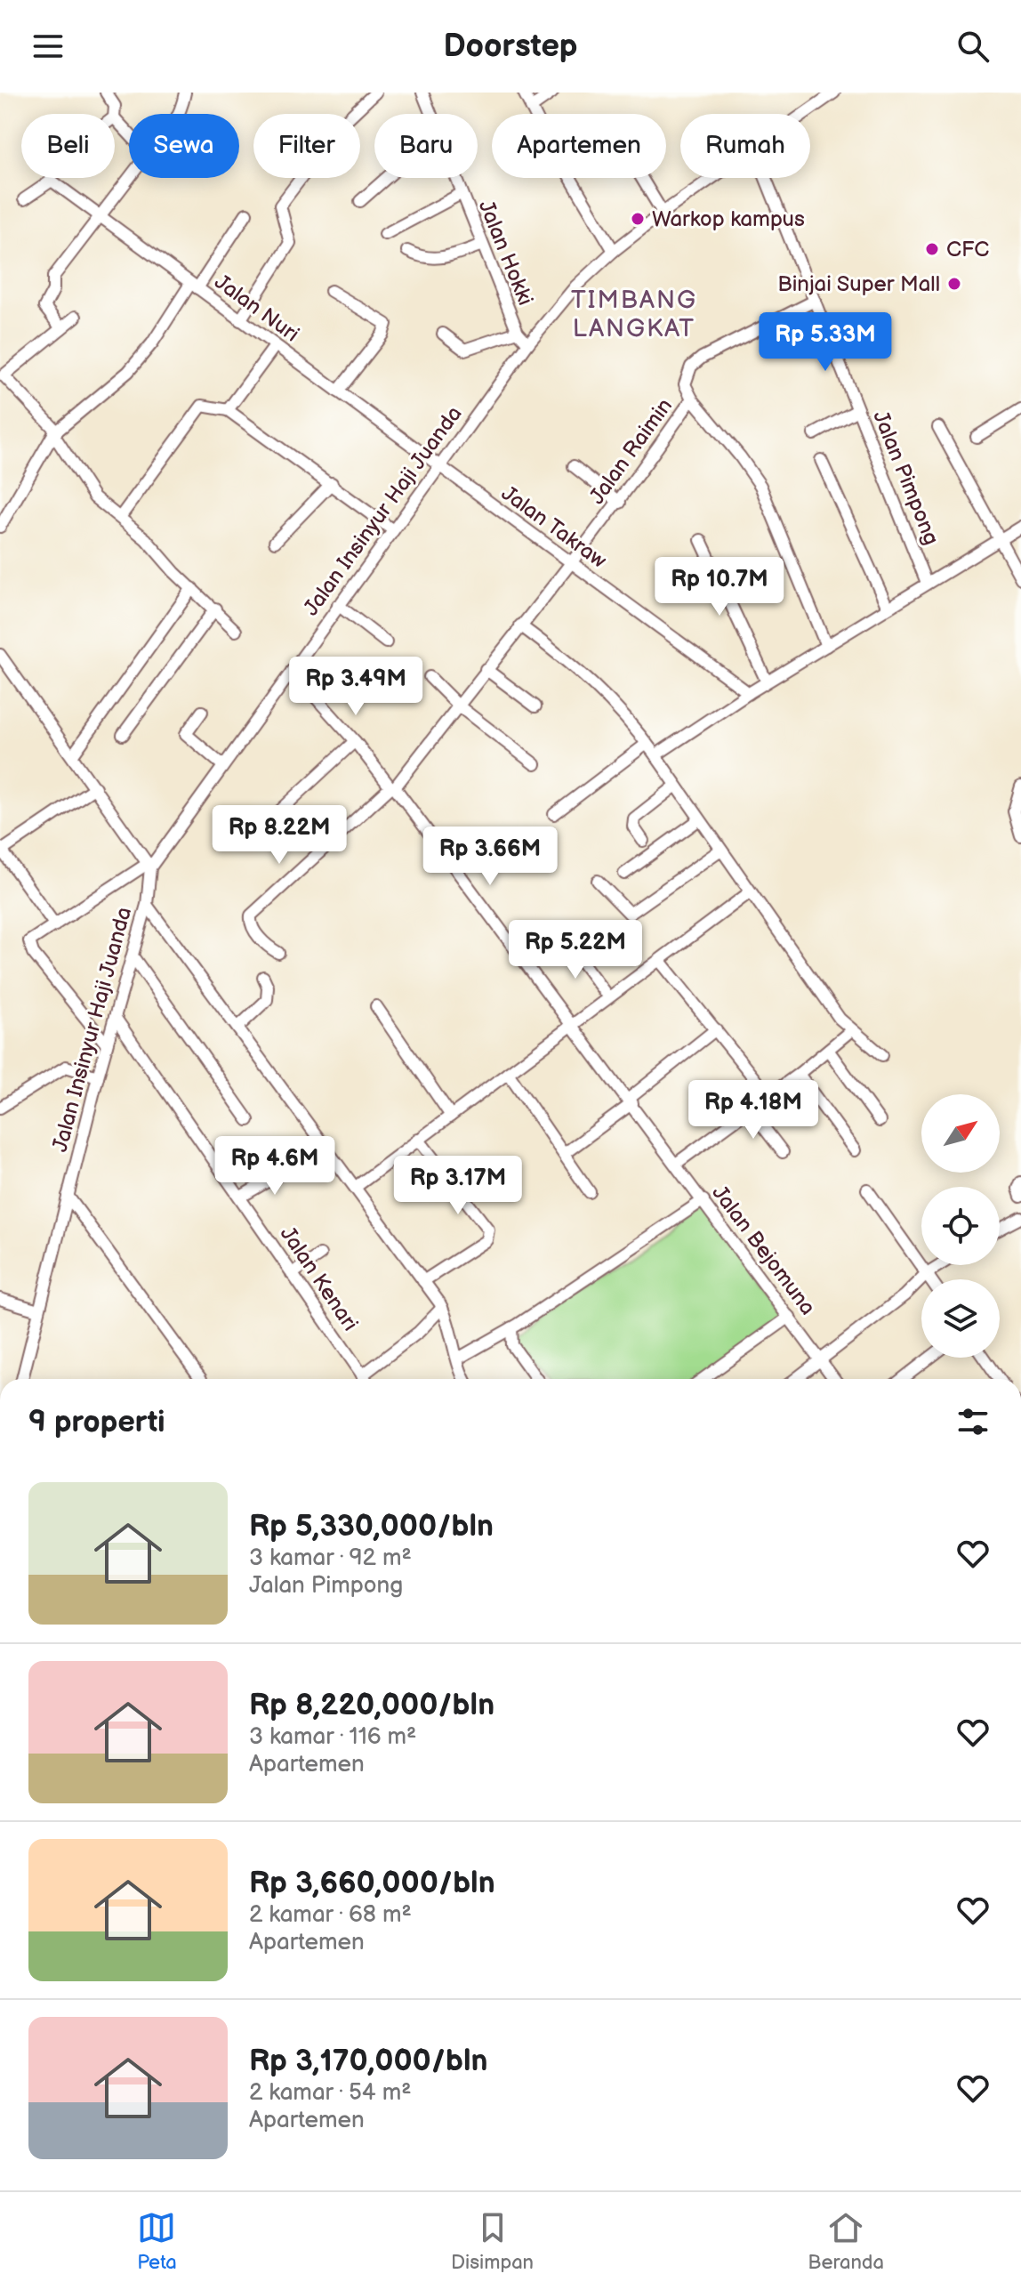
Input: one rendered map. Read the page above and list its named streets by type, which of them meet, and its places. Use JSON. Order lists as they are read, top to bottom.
{
  "streets": {
    "street": [
      "Jalan Hokki",
      "Jalan Nuri",
      "Jalan Raimin",
      "Jalan Pimpong",
      "Jalan Insinyur Haji Juanda",
      "Jalan Takraw",
      "Jalan Bejomuna",
      "Jalan Kenari"
    ]
  },
  "crossings": [
    ["Jalan Hokki", "Jalan Insinyur Haji Juanda"],
    ["Jalan Nuri", "Jalan Insinyur Haji Juanda"],
    ["Jalan Nuri", "Jalan Takraw"],
    ["Jalan Raimin", "Jalan Pimpong"],
    ["Jalan Raimin", "Jalan Takraw"],
    ["Jalan Raimin", "Jalan Bejomuna"],
    ["Jalan Insinyur Haji Juanda", "Jalan Takraw"],
    ["Jalan Insinyur Haji Juanda", "Jalan Bejomuna"],
    ["Jalan Insinyur Haji Juanda", "Jalan Kenari"]
  ],
  "districts": ["TIMBANG LANGKAT"],
  "places": ["Warkop kampus", "CFC", "Binjai Super Mall"],
  "north": "top right",
  "page": {
    "header": "Doorstep",
    "chip": [
      "Beli",
      "Sewa",
      "Filter",
      "Baru",
      "Apartemen",
      "Rumah"
    ],
    "price": [
      "Rp 5.33M",
      "Rp 10.7M",
      "Rp 3.49M",
      "Rp 8.22M",
      "Rp 3.66M",
      "Rp 5.22M",
      "Rp 4.18M",
      "Rp 4.6M",
      "Rp 3.17M"
    ],
    "heading": "9 properti",
    "list": [
      {
        "name": "Rp 5,330,000/bln",
        "note": "3 kamar · 92 m² · Jalan Pimpong"
      },
      {
        "name": "Rp 8,220,000/bln",
        "note": "3 kamar · 116 m² · Apartemen"
      },
      {
        "name": "Rp 3,660,000/bln",
        "note": "2 kamar · 68 m² · Apartemen"
      },
      {
        "name": "Rp 3,170,000/bln",
        "note": "2 kamar · 54 m² · Apartemen"
      }
    ],
    "tabs": ["Peta", "Disimpan", "Beranda"]
  }
}
